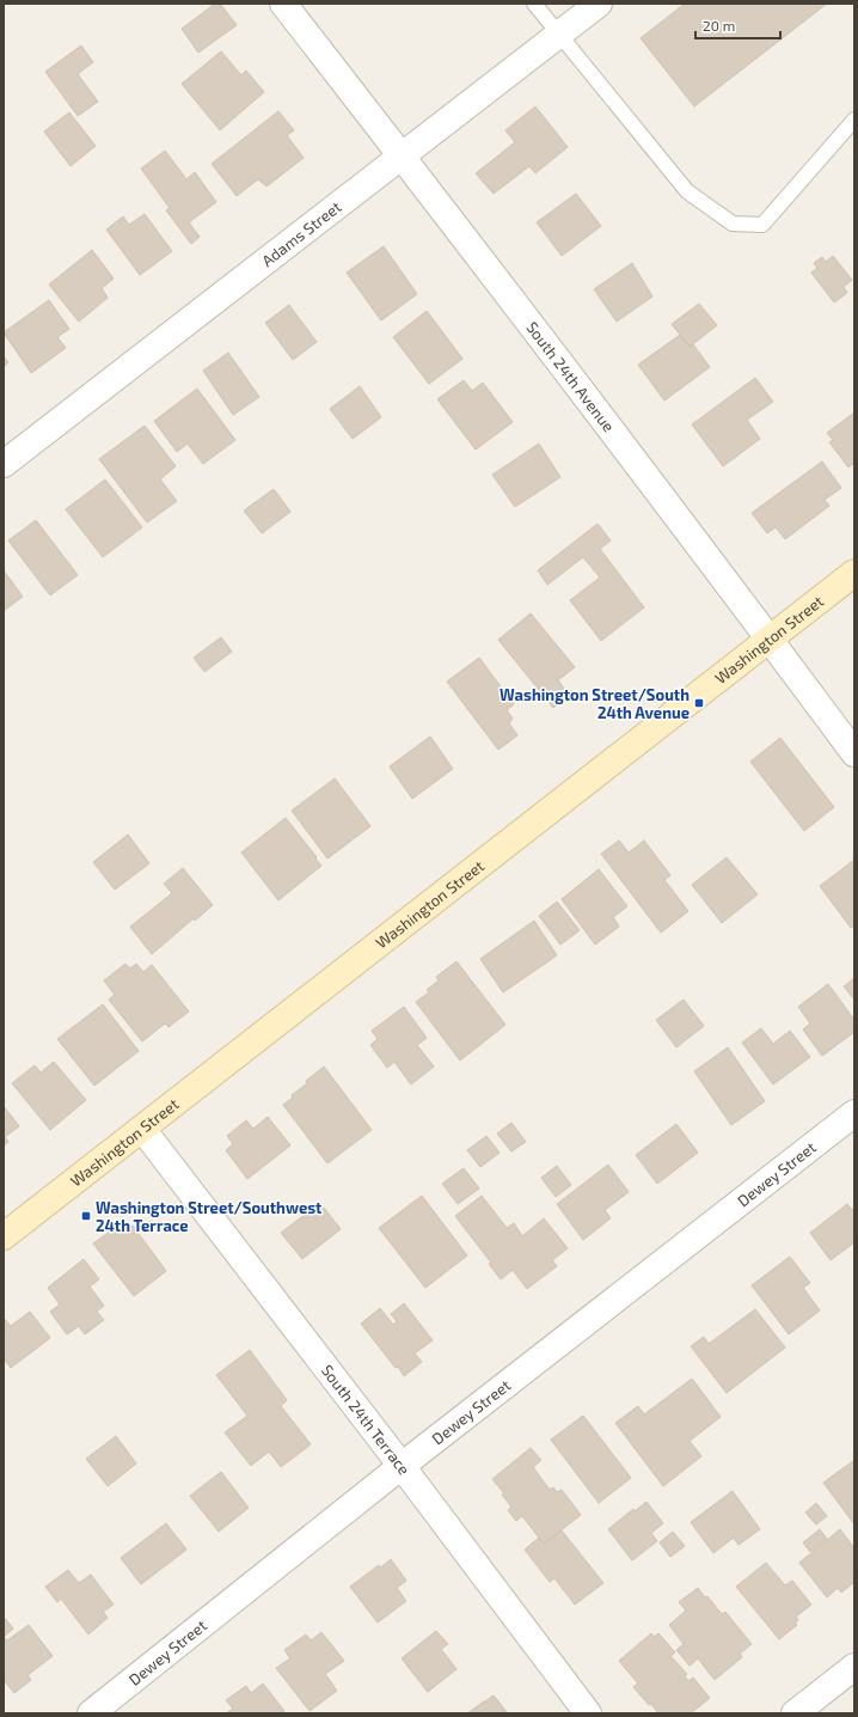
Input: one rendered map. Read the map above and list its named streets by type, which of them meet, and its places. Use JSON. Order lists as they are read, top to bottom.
{
  "streets": {
    "street": [
      "Adams Street",
      "South 24th Avenue",
      "Washington Street",
      "Dewey Street",
      "South 24th Terrace"
    ]
  },
  "crossings": [
    ["Adams Street", "South 24th Avenue"],
    ["South 24th Avenue", "Washington Street"],
    ["Washington Street", "South 24th Terrace"],
    ["Dewey Street", "South 24th Terrace"]
  ],
  "places": {
    "transit": ["Washington Street/South 24th Avenue", "Washington Street/Southwest 24th Terrace"]
  },
  "scale_bar": "20 m"
}
